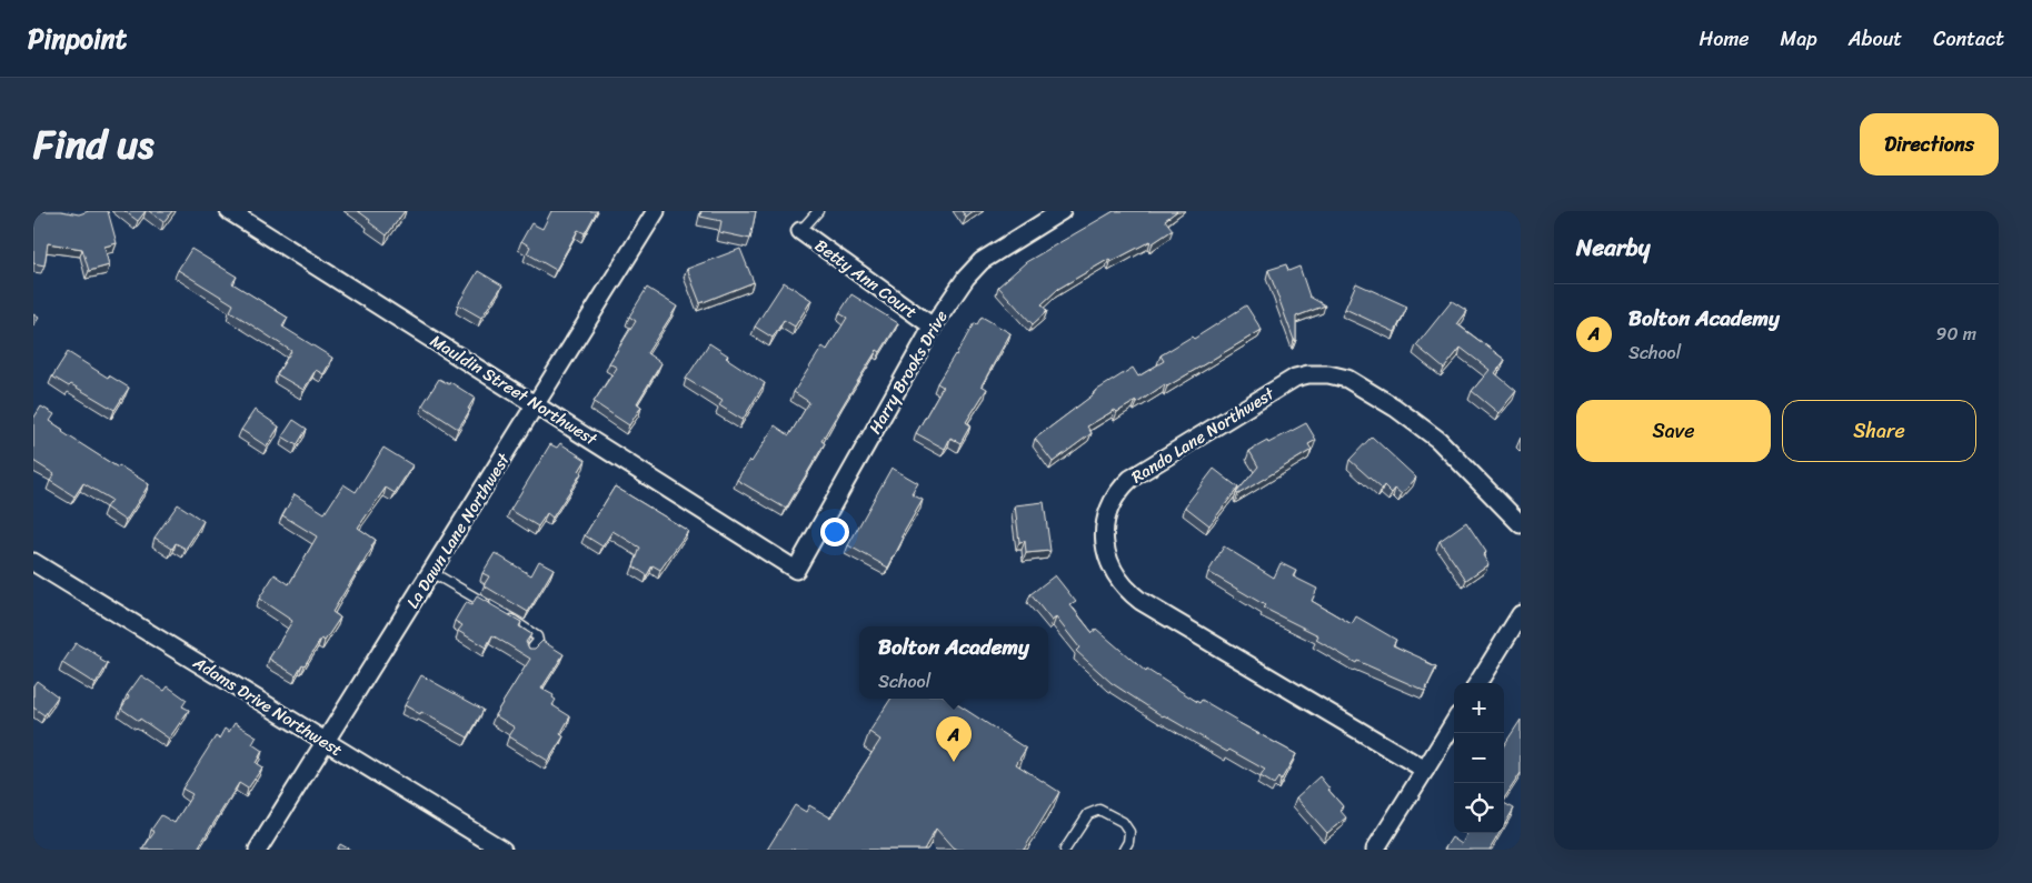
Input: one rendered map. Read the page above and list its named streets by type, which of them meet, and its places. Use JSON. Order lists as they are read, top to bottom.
{
  "streets": {
    "street": [
      "Betty Ann Court",
      "Harry Brooks Drive",
      "Mauldin Street Northwest",
      "Rando Lane Northwest",
      "La Dawn Lane Northwest",
      "Adams Drive Northwest"
    ]
  },
  "crossings": [
    ["Betty Ann Court", "Harry Brooks Drive"],
    ["Harry Brooks Drive", "Mauldin Street Northwest"],
    ["Mauldin Street Northwest", "La Dawn Lane Northwest"],
    ["La Dawn Lane Northwest", "Adams Drive Northwest"]
  ],
  "page": {
    "header": "Pinpoint",
    "nav": [
      "Home",
      "Map",
      "About",
      "Contact"
    ],
    "title": "Find us",
    "buttons": [
      "Directions",
      ["Save", "Share"]
    ],
    "heading": "Nearby",
    "list": [
      {
        "mark": "A",
        "name": "Bolton Academy",
        "note": "School",
        "value": "90 m"
      }
    ],
    "popup": ["Bolton Academy", "School"],
    "map_buttons": ["+", "−"],
    "pins": "A"
  }
}
